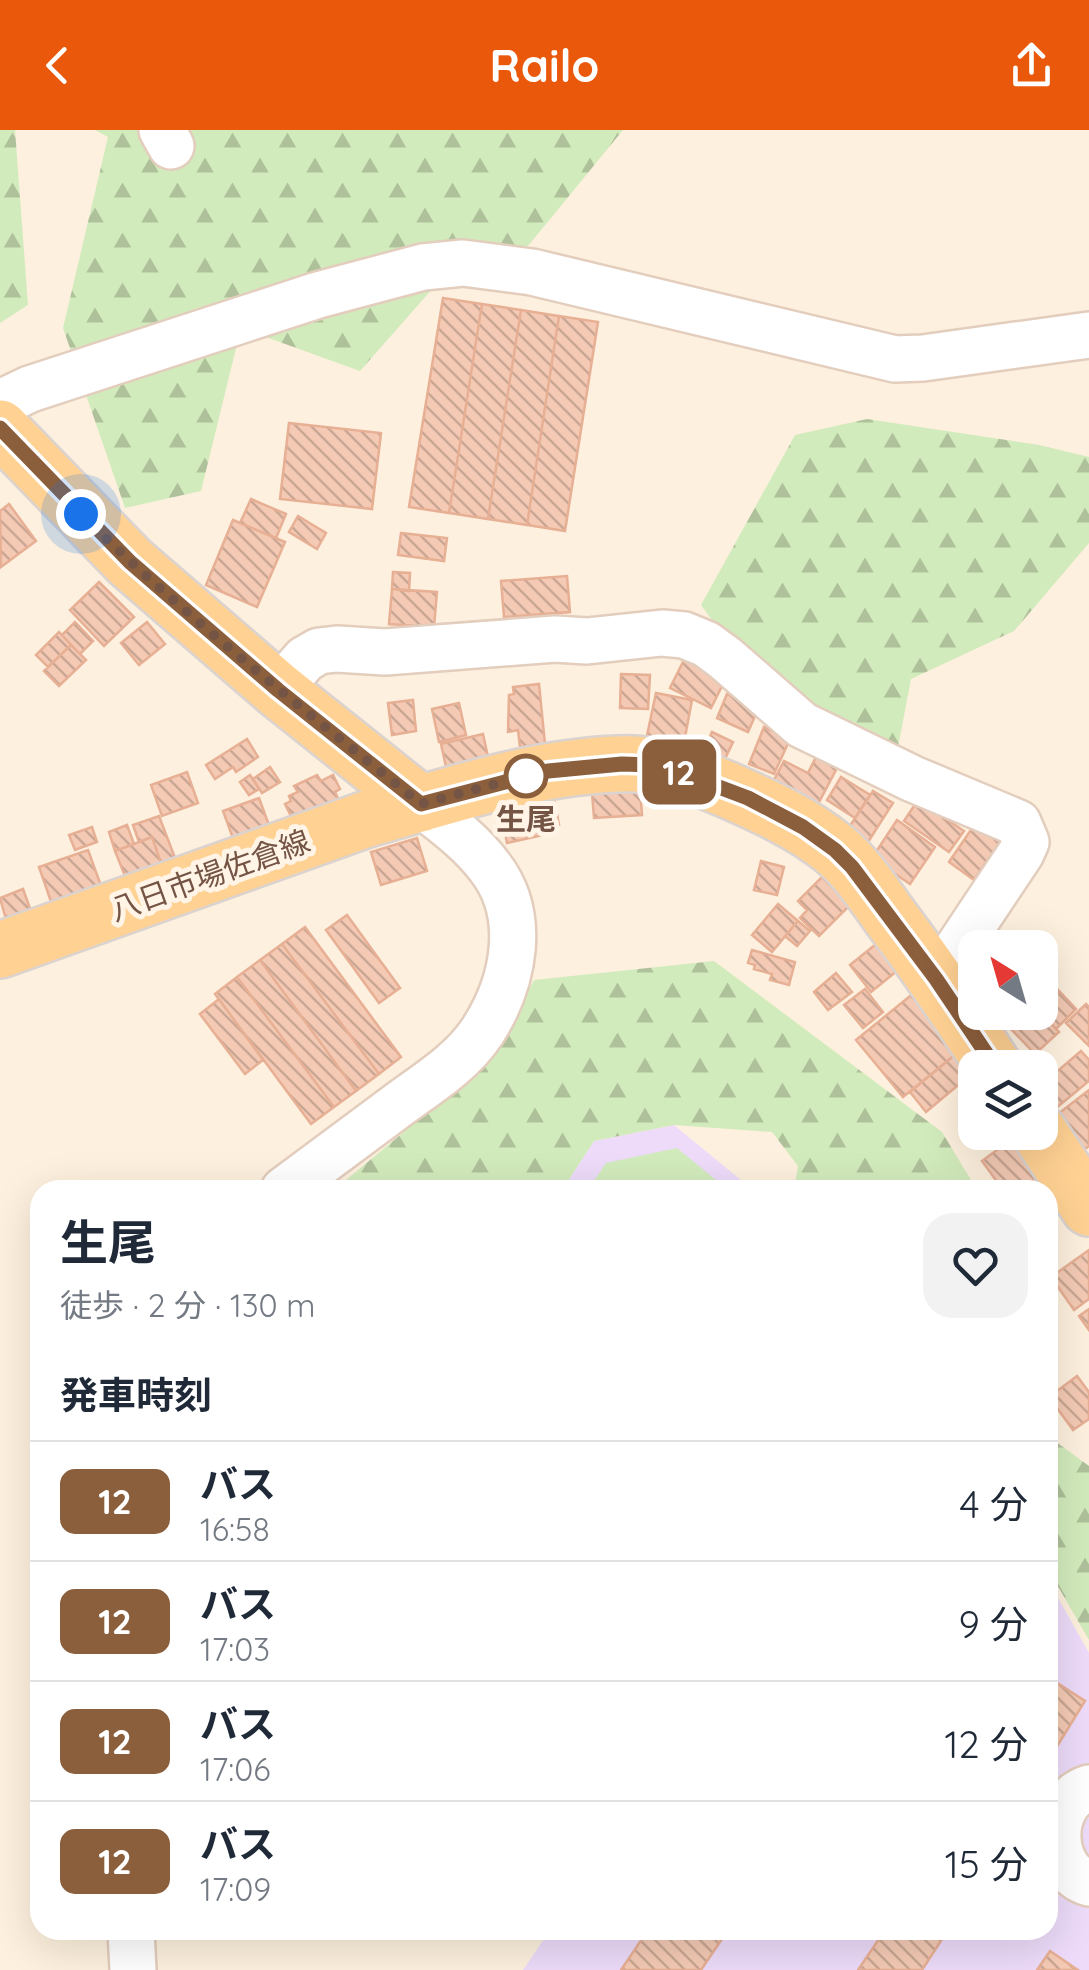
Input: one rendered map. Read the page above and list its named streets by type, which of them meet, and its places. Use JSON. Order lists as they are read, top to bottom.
{
  "streets": {
    "main road": ["八日市場佐倉線"]
  },
  "places": ["生尾"],
  "lines": ["bus line 12"],
  "north": "top left",
  "page": {
    "header": "Railo",
    "on_map": "12",
    "heading": [
      ["生尾", "徒歩 · 2 分 · 130 m"],
      "発車時刻"
    ],
    "list": [
      {
        "mark": "12",
        "name": "バス",
        "note": "16:58",
        "value": "4 分"
      },
      {
        "mark": "12",
        "name": "バス",
        "note": "17:03",
        "value": "9 分"
      },
      {
        "mark": "12",
        "name": "バス",
        "note": "17:06",
        "value": "12 分"
      },
      {
        "mark": "12",
        "name": "バス",
        "note": "17:09",
        "value": "15 分"
      }
    ]
  }
}
